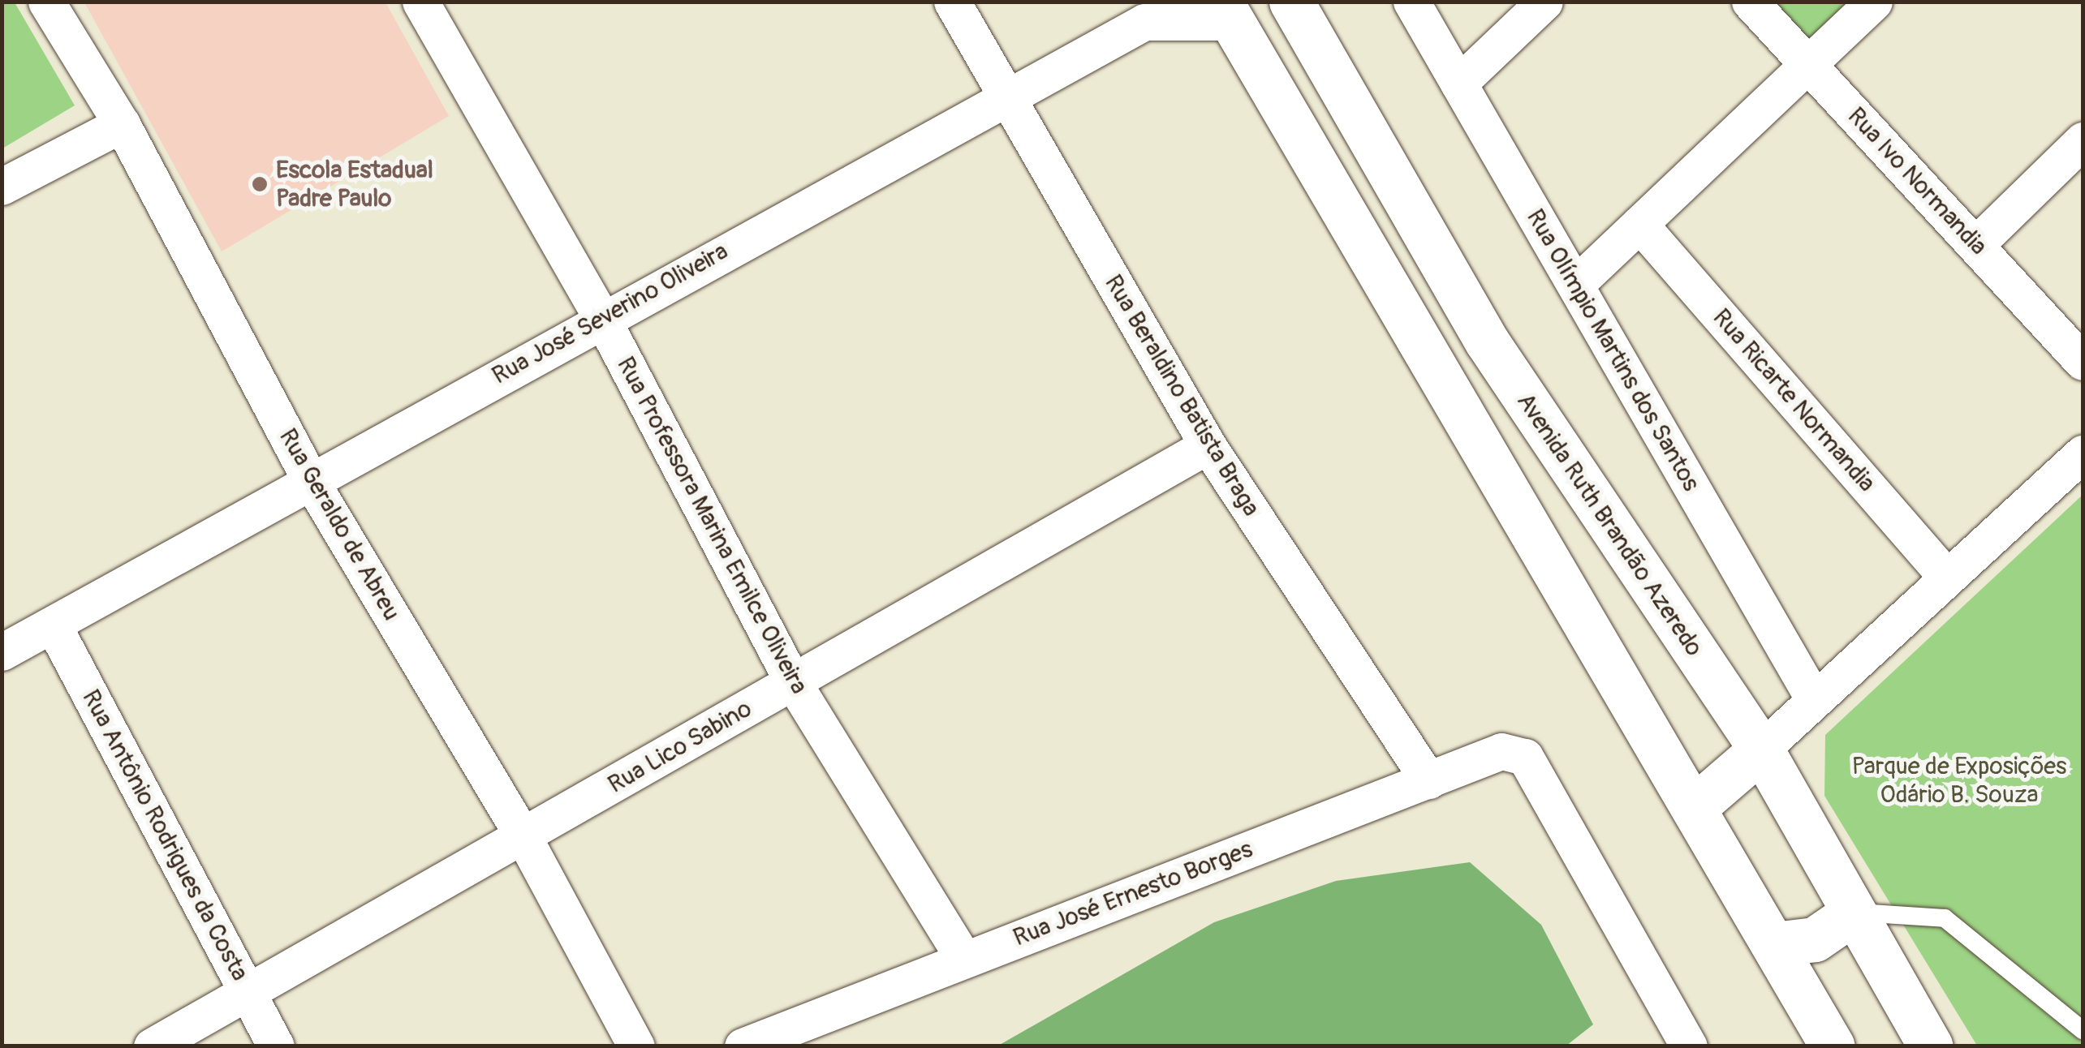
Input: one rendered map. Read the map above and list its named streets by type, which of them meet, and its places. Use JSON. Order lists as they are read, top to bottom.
{
  "streets": {
    "main road": ["Avenida Ruth Brandão Azeredo"],
    "street": [
      "Rua Ivo Normandia",
      "Rua José Severino Oliveira",
      "Rua Olímpio Martins dos Santos",
      "Rua Beraldino Batista Braga",
      "Rua Ricarte Normandia",
      "Rua Geraldo de Abreu",
      "Rua Professora Marina Emilce Oliveira",
      "Rua Lico Sabino",
      "Rua Antônio Rodrigues da Costa",
      "Rua José Ernesto Borges"
    ]
  },
  "crossings": [
    ["Rua José Severino Oliveira", "Rua Beraldino Batista Braga"],
    ["Rua José Severino Oliveira", "Rua Geraldo de Abreu"],
    ["Rua José Severino Oliveira", "Rua Professora Marina Emilce Oliveira"],
    ["Rua José Severino Oliveira", "Rua Antônio Rodrigues da Costa"],
    ["Rua Beraldino Batista Braga", "Rua Lico Sabino"],
    ["Rua Beraldino Batista Braga", "Rua José Ernesto Borges"],
    ["Rua Geraldo de Abreu", "Rua Lico Sabino"],
    ["Rua Professora Marina Emilce Oliveira", "Rua Lico Sabino"],
    ["Rua Professora Marina Emilce Oliveira", "Rua José Ernesto Borges"],
    ["Rua Lico Sabino", "Rua Antônio Rodrigues da Costa"]
  ],
  "parks": ["Parque de Exposições Odário B. Souza"],
  "places": ["Escola Estadual Padre Paulo"]
}
